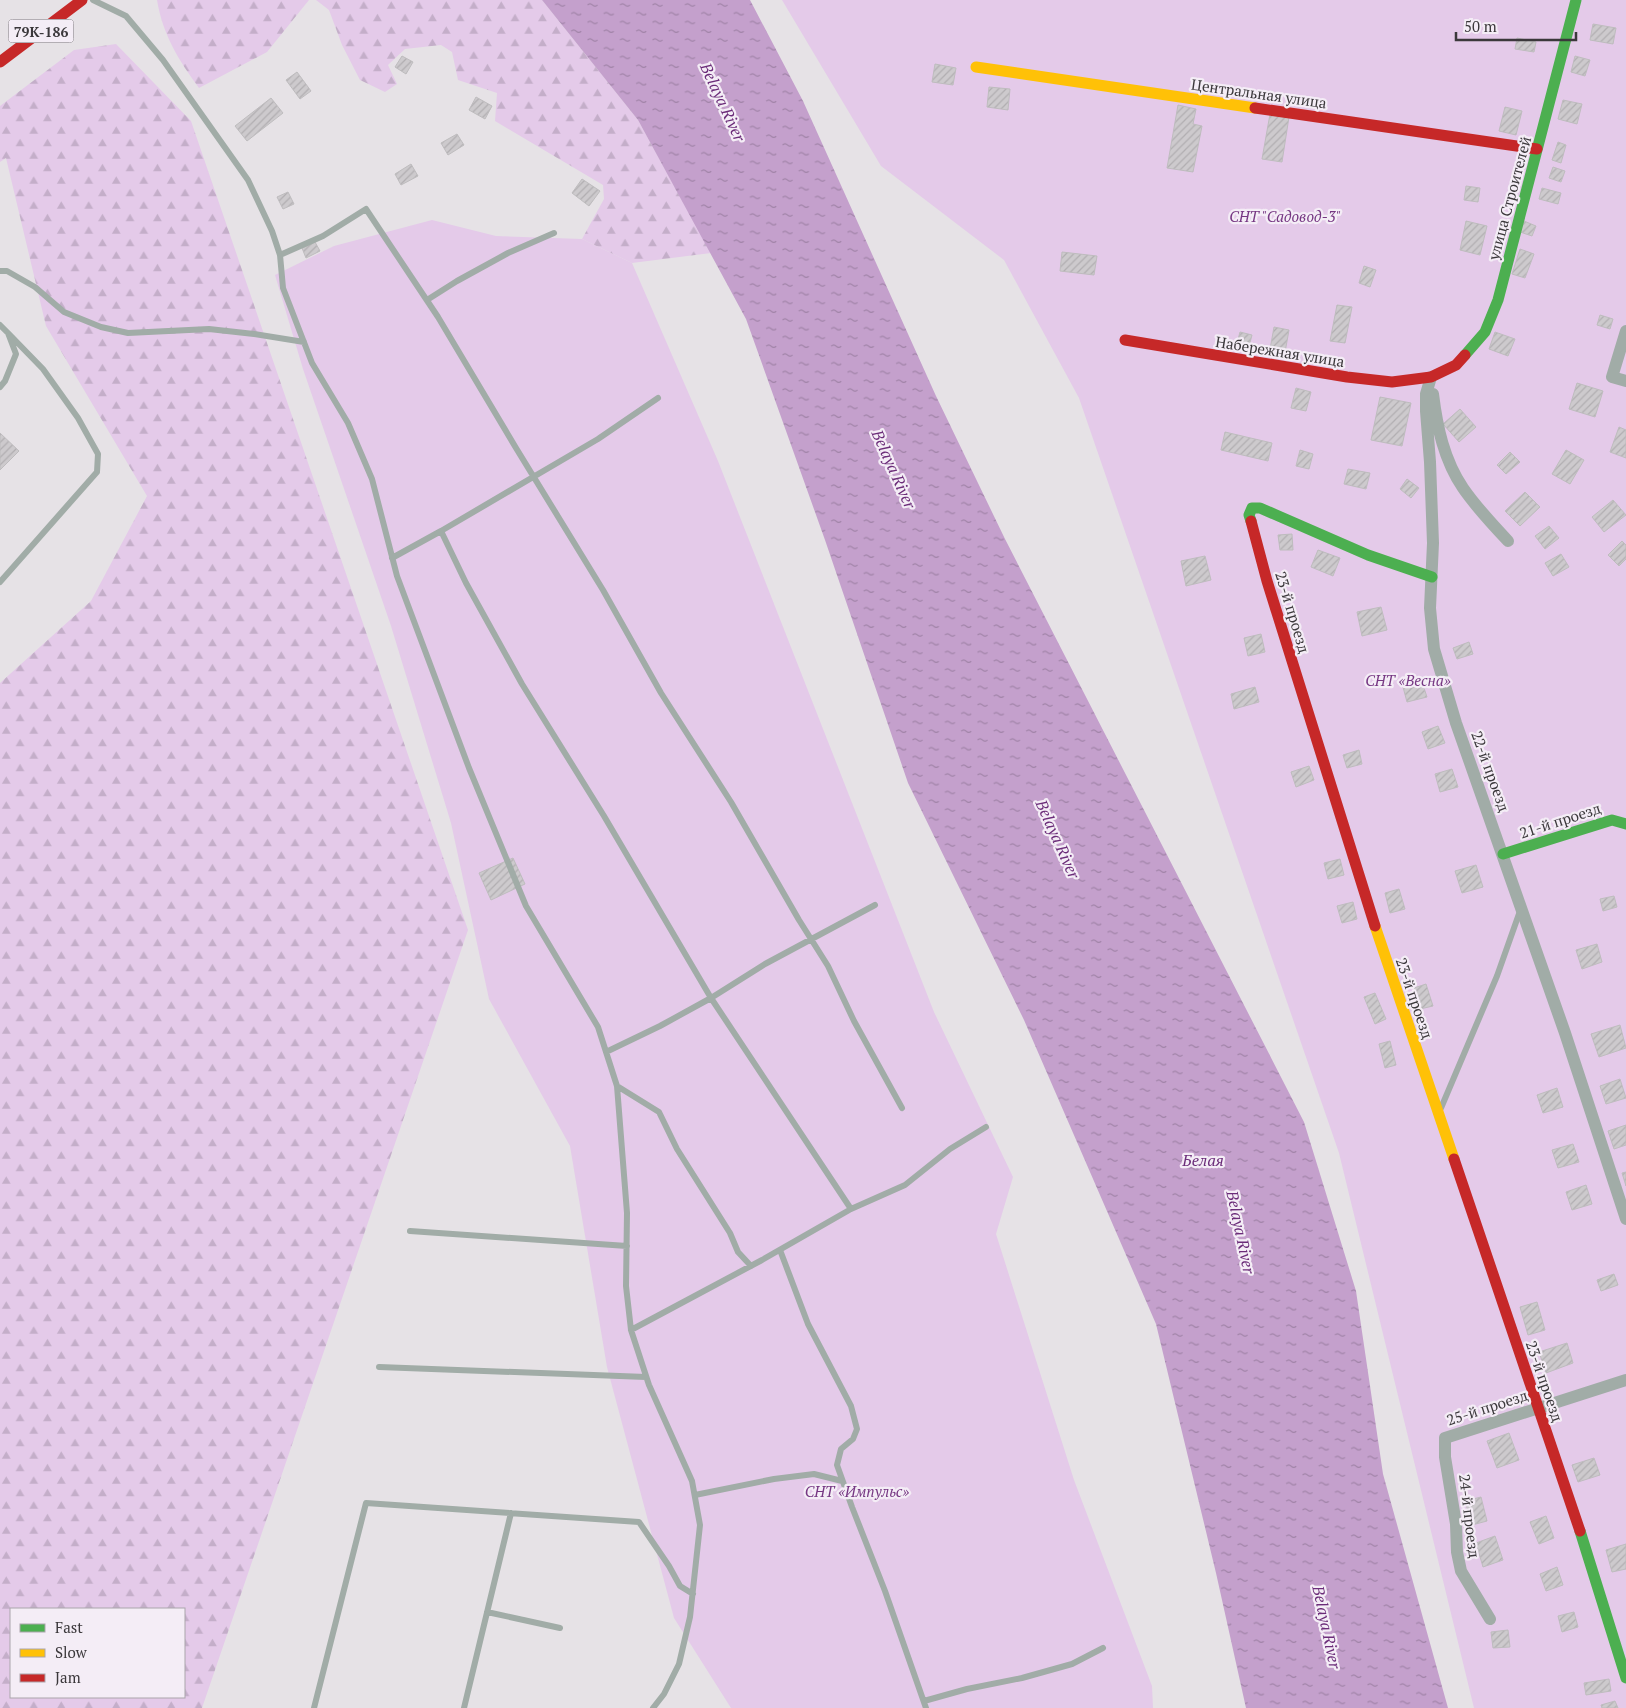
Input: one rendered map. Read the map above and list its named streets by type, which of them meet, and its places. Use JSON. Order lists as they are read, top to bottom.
{
  "streets": {
    "street": [
      "79К-186",
      "Центральная улица",
      "улица Строителей",
      "Набережная улица",
      "23-й проезд",
      "22-й проезд",
      "21-й проезд",
      "25-й проезд",
      "24-й проезд"
    ]
  },
  "crossings": [
    ["Центральная улица", "улица Строителей"],
    ["улица Строителей", "Набережная улица"],
    ["улица Строителей", "22-й проезд"],
    ["Набережная улица", "22-й проезд"],
    ["23-й проезд", "22-й проезд"],
    ["23-й проезд", "25-й проезд"],
    ["22-й проезд", "21-й проезд"],
    ["25-й проезд", "24-й проезд"]
  ],
  "water": ["Belaya River", "Белая"],
  "parks": ["СНТ \"Садовод-3\"", "СНТ «Весна»", "СНТ «Импульс»"],
  "legend": ["Fast", "Slow", "Jam"],
  "scale_bar": "50 m"
}
